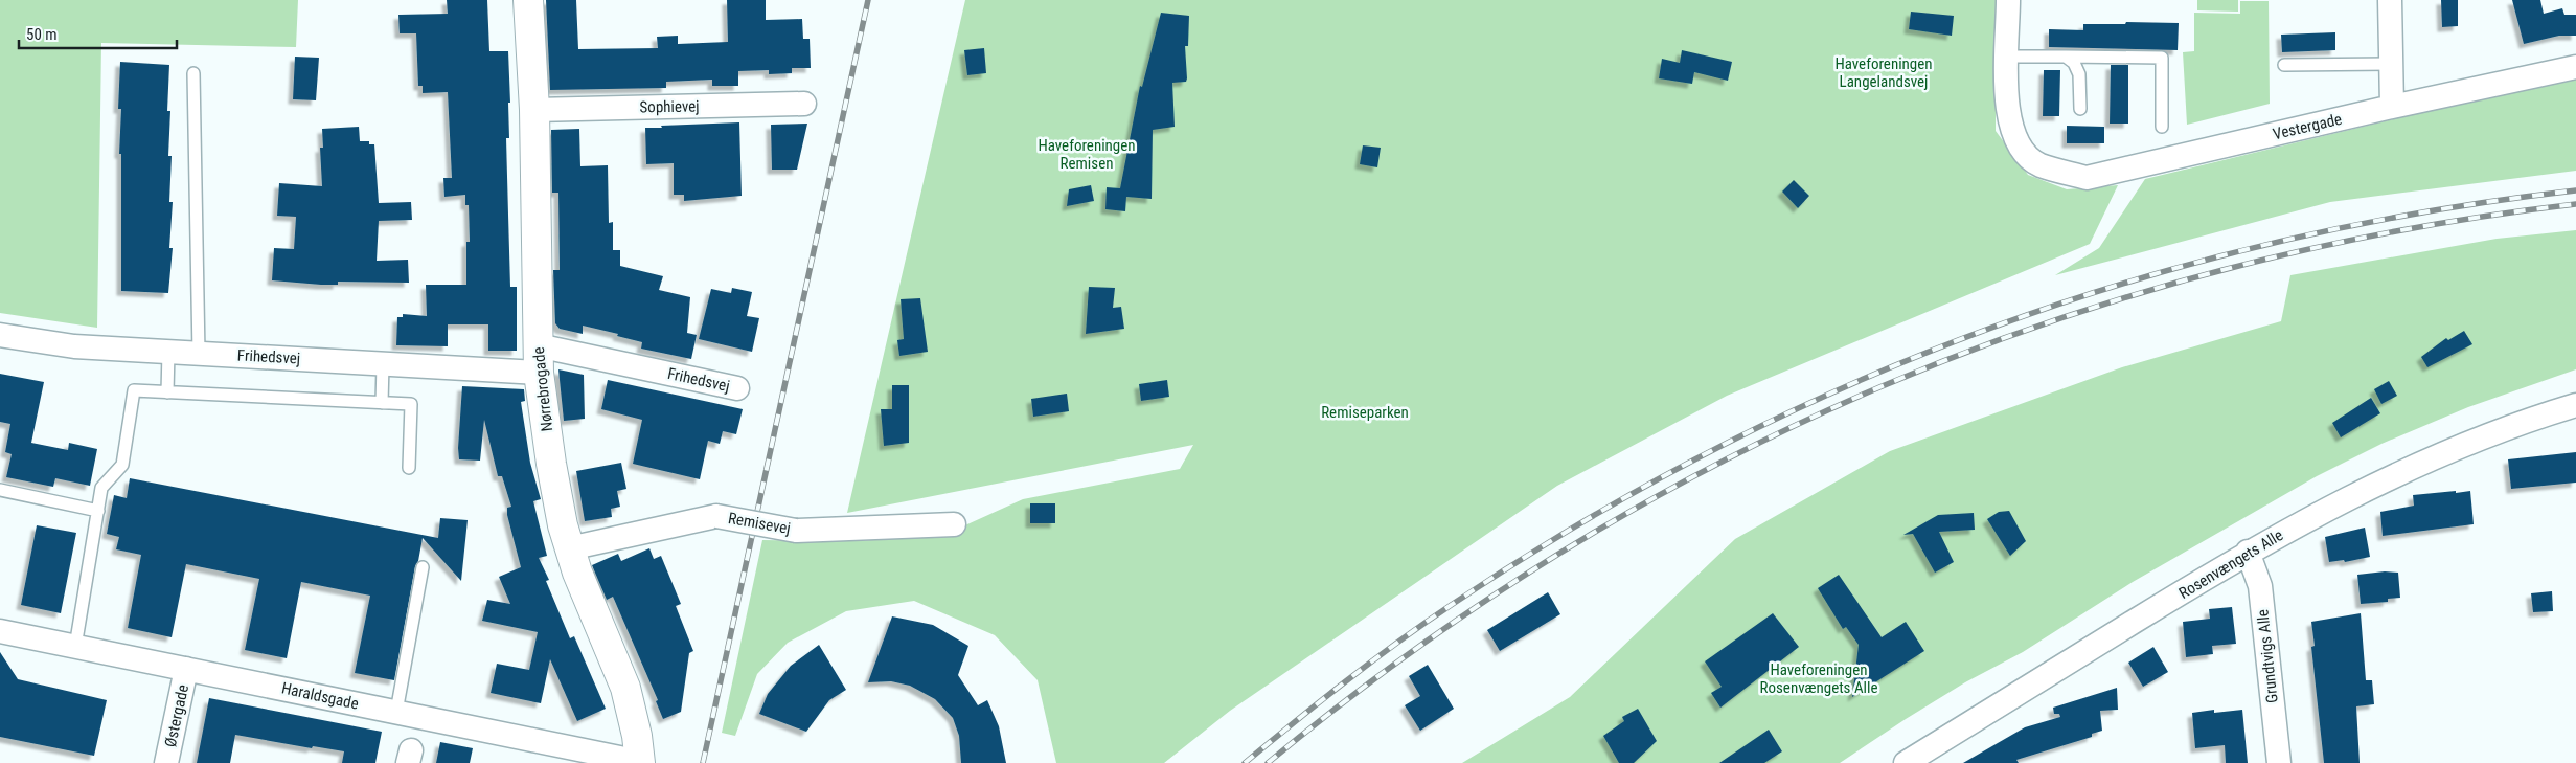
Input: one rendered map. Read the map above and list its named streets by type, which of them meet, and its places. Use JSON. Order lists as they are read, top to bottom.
{
  "streets": {
    "street": [
      "Sophievej",
      "Vestergade",
      "Frihedsvej",
      "Nørrebrogade",
      "Remisevej",
      "Rosenvængets Alle",
      "Grundtvigs Alle",
      "Haraldsgade",
      "Østergade"
    ]
  },
  "crossings": [
    ["Sophievej", "Nørrebrogade"],
    ["Frihedsvej", "Nørrebrogade"],
    ["Nørrebrogade", "Remisevej"],
    ["Nørrebrogade", "Haraldsgade"],
    ["Rosenvængets Alle", "Grundtvigs Alle"],
    ["Haraldsgade", "Østergade"]
  ],
  "parks": [
    "Haveforeningen Langelandsvej",
    "Haveforeningen Remisen",
    "Remiseparken",
    "Haveforeningen Rosenvængets Alle"
  ],
  "scale_bar": "50 m"
}
